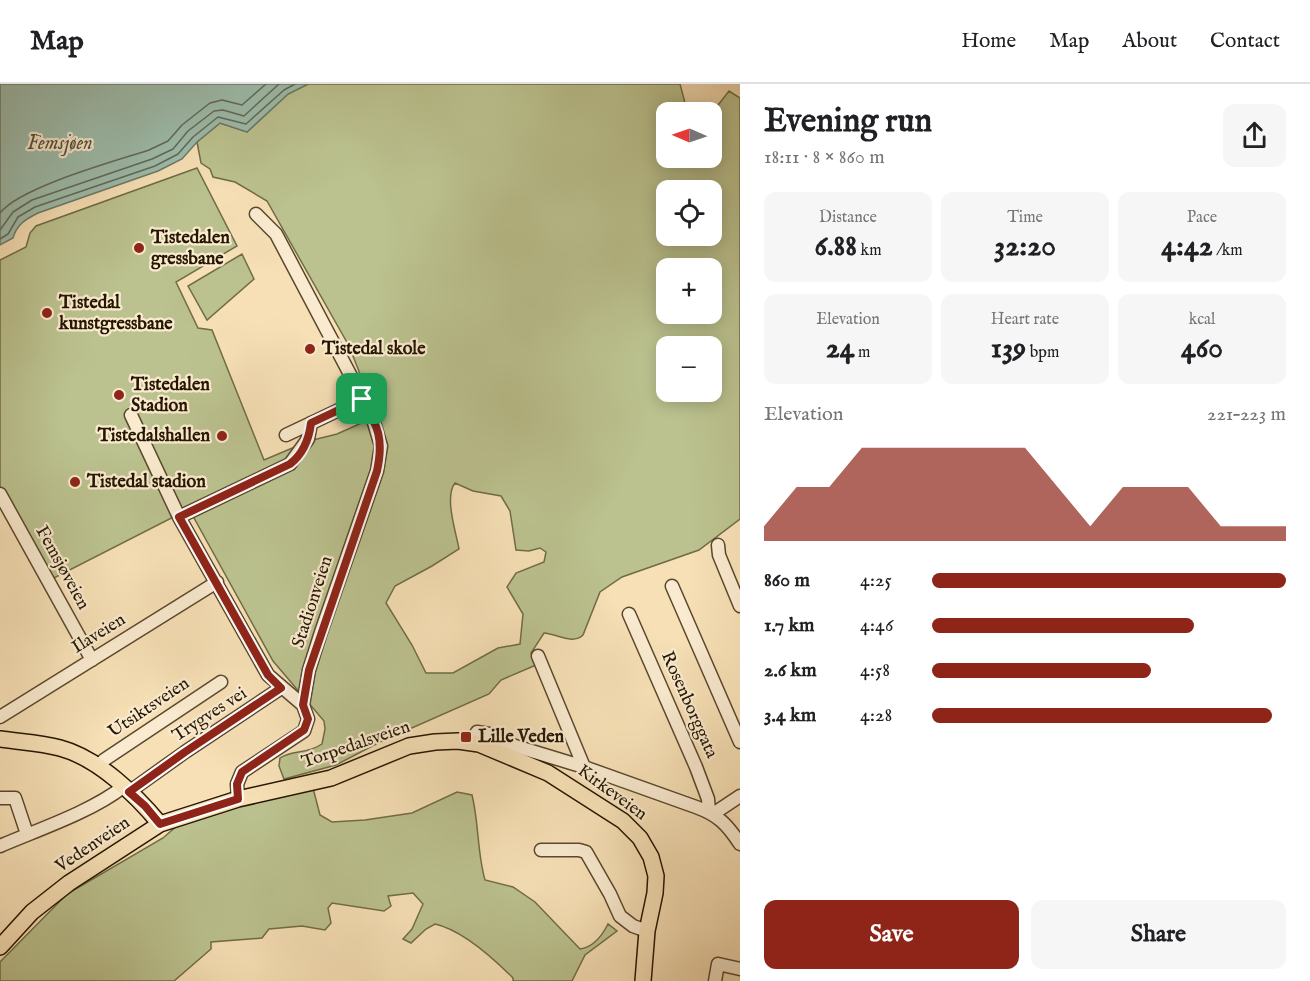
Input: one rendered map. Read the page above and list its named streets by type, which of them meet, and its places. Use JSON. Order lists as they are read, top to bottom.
{
  "streets": {
    "main road": ["Torpedalsveien", "Kirkeveien", "Vedenveien"],
    "street": [
      "Femsjøveien",
      "Stadionveien",
      "Ilaveien",
      "Rosenborggata",
      "Utsiktsveien",
      "Trygves vei"
    ]
  },
  "crossings": [
    ["Femsjøveien", "Ilaveien"],
    ["Rosenborggata", "Torpedalsveien"],
    ["Torpedalsveien", "Kirkeveien"],
    ["Torpedalsveien", "Vedenveien"]
  ],
  "water": ["Femsjøen"],
  "places": {
    "other": [
      "Tistedalen gressbane",
      "Tistedal kunstgressbane",
      "Tistedal skole",
      "Tistedalen Stadion",
      "Tistedalshallen",
      "Tistedal stadion"
    ],
    "transit": ["Lille Veden"]
  },
  "north": "left",
  "page": {
    "header": "Map",
    "nav": [
      "Home",
      "Map",
      "About",
      "Contact"
    ],
    "heading": ["Evening run", "18:11 · 8 × 860 m"],
    "map_buttons": ["+", "−"],
    "stats": [
      ["Distance", "6.88 km"],
      ["Time", "32:20"],
      ["Pace", "4:42 /km"],
      ["Elevation", "24 m"],
      ["Heart rate", "139 bpm"],
      ["kcal", "460"]
    ],
    "chart": ["Elevation", "221–223 m"],
    "list": [
      {
        "name": "860 m",
        "note": "4:25"
      },
      {
        "name": "1.7 km",
        "note": "4:46"
      },
      {
        "name": "2.6 km",
        "note": "4:58"
      },
      {
        "name": "3.4 km",
        "note": "4:28"
      }
    ],
    "buttons": ["Save", "Share"]
  }
}
